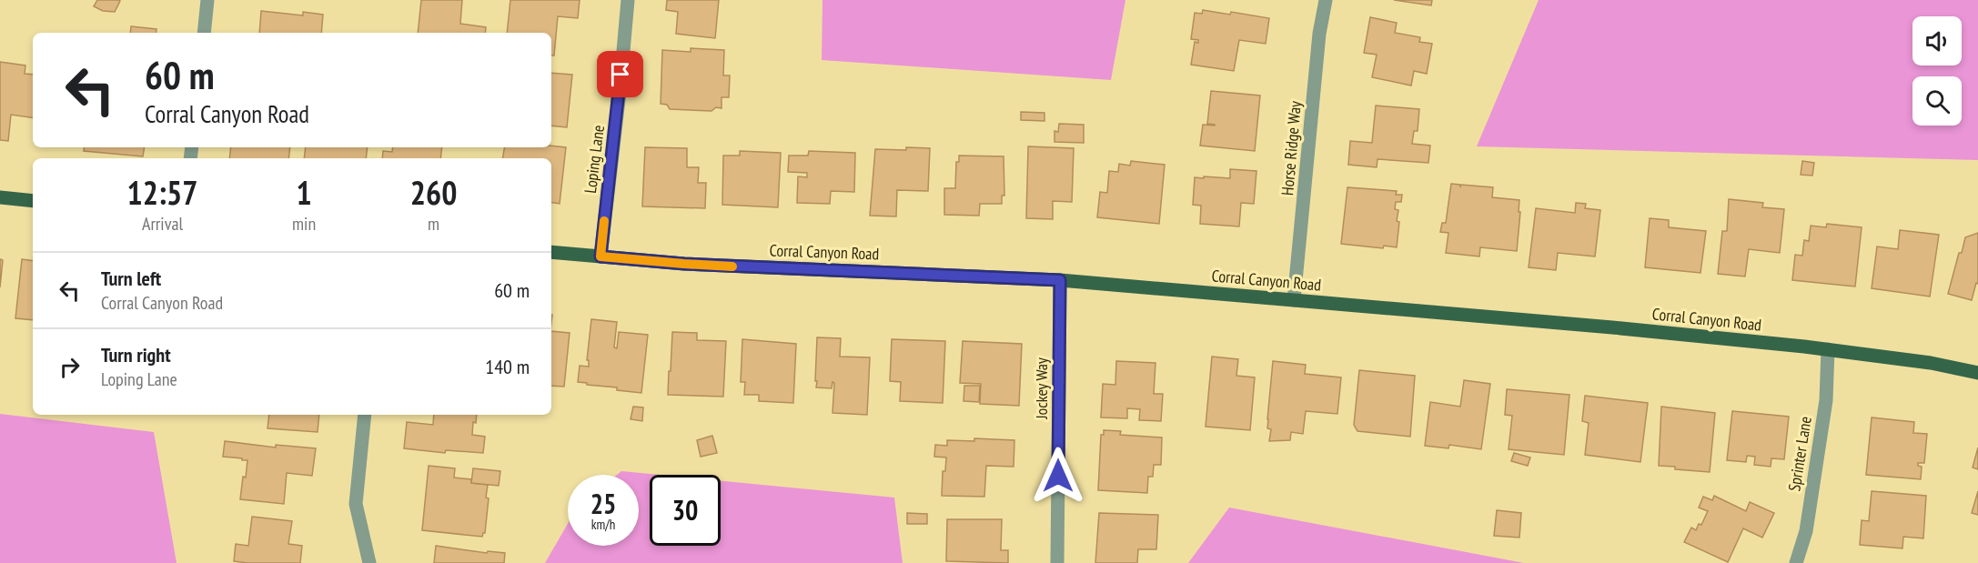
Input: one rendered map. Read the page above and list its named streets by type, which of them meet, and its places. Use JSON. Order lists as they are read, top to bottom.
{
  "streets": {
    "main road": ["Corral Canyon Road"],
    "street": [
      "Horse Ridge Way",
      "Loping Lane",
      "Jockey Way",
      "Sprinter Lane"
    ]
  },
  "crossings": [
    ["Horse Ridge Way", "Corral Canyon Road"],
    ["Loping Lane", "Corral Canyon Road"],
    ["Corral Canyon Road", "Jockey Way"],
    ["Corral Canyon Road", "Sprinter Lane"]
  ],
  "page": {
    "turn": ["60 m", "Corral Canyon Road"],
    "eta": [
      "12:57",
      "Arrival",
      "1",
      "min",
      "260",
      "m"
    ],
    "list": [
      {
        "name": "Turn left",
        "note": "Corral Canyon Road",
        "value": "60 m"
      },
      {
        "name": "Turn right",
        "note": "Loping Lane",
        "value": "140 m"
      }
    ],
    "speed": "25 km/h",
    "limit": "30"
  }
}
